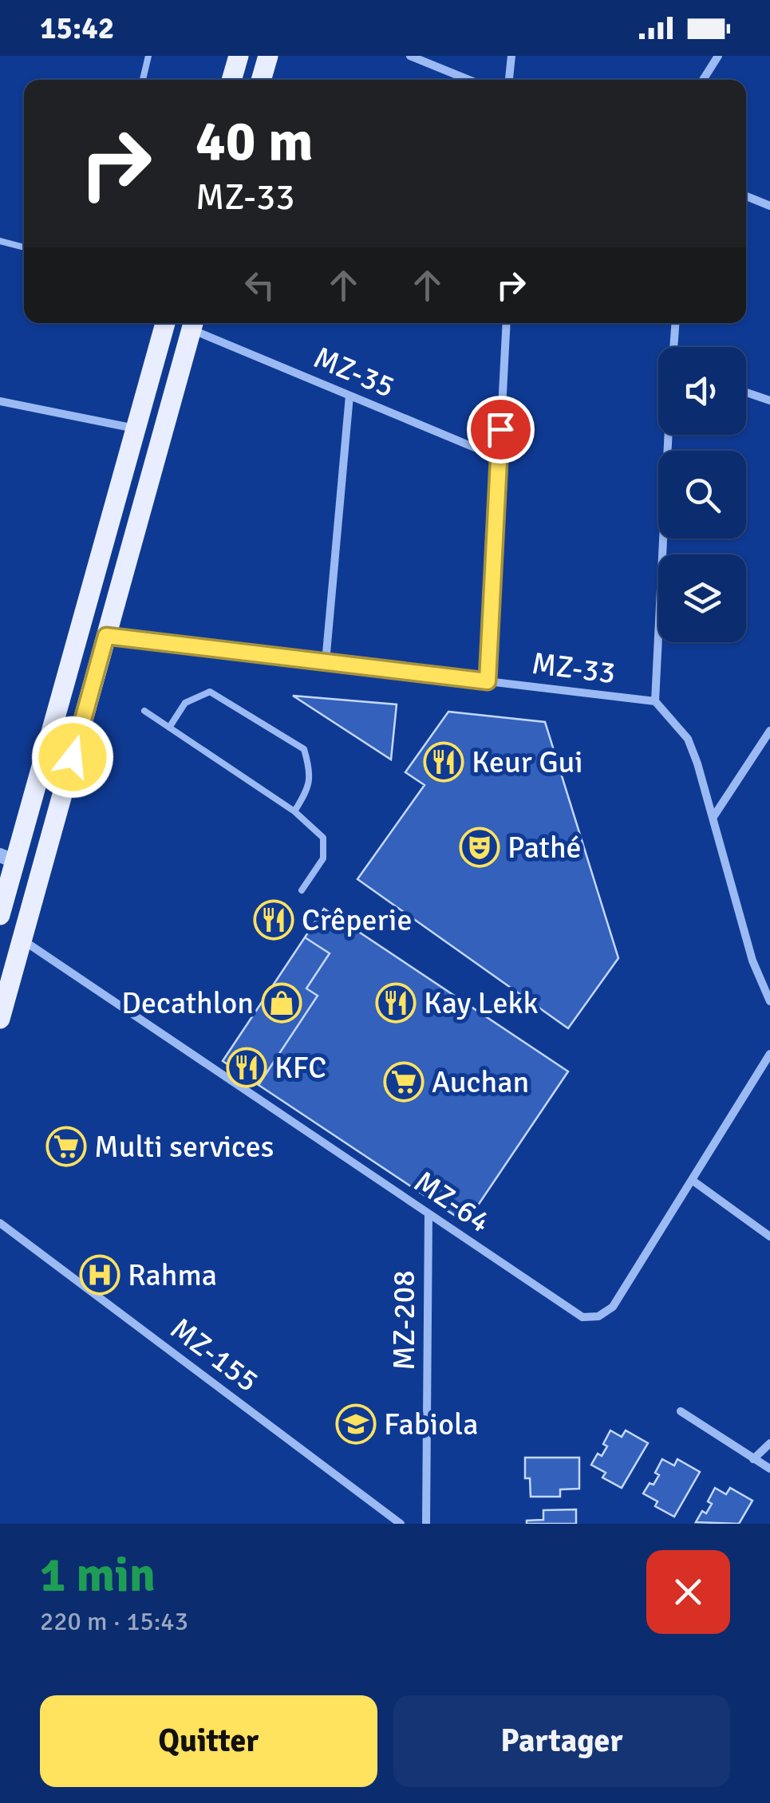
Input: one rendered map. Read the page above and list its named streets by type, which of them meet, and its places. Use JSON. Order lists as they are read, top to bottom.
{
  "streets": {
    "street": [
      "MZ-35",
      "MZ-33",
      "MZ-64",
      "MZ-208",
      "MZ-155"
    ]
  },
  "crossings": [
    ["MZ-64", "MZ-208"]
  ],
  "places": {
    "restaurant": [
      "Keur Gui",
      "Crêperie",
      "Kay Lekk",
      "KFC"
    ],
    "theatre": ["Pathé"],
    "shop": ["Decathlon"],
    "supermarket": ["Auchan", "Multi services"],
    "hospital": ["Rahma"],
    "school or university": ["Fabiola"]
  },
  "page": {
    "status": "15:42",
    "turn": ["40 m", "MZ-33"],
    "heading": ["1 min", "220 m · 15:43"],
    "buttons": ["Quitter", "Partager"]
  }
}
